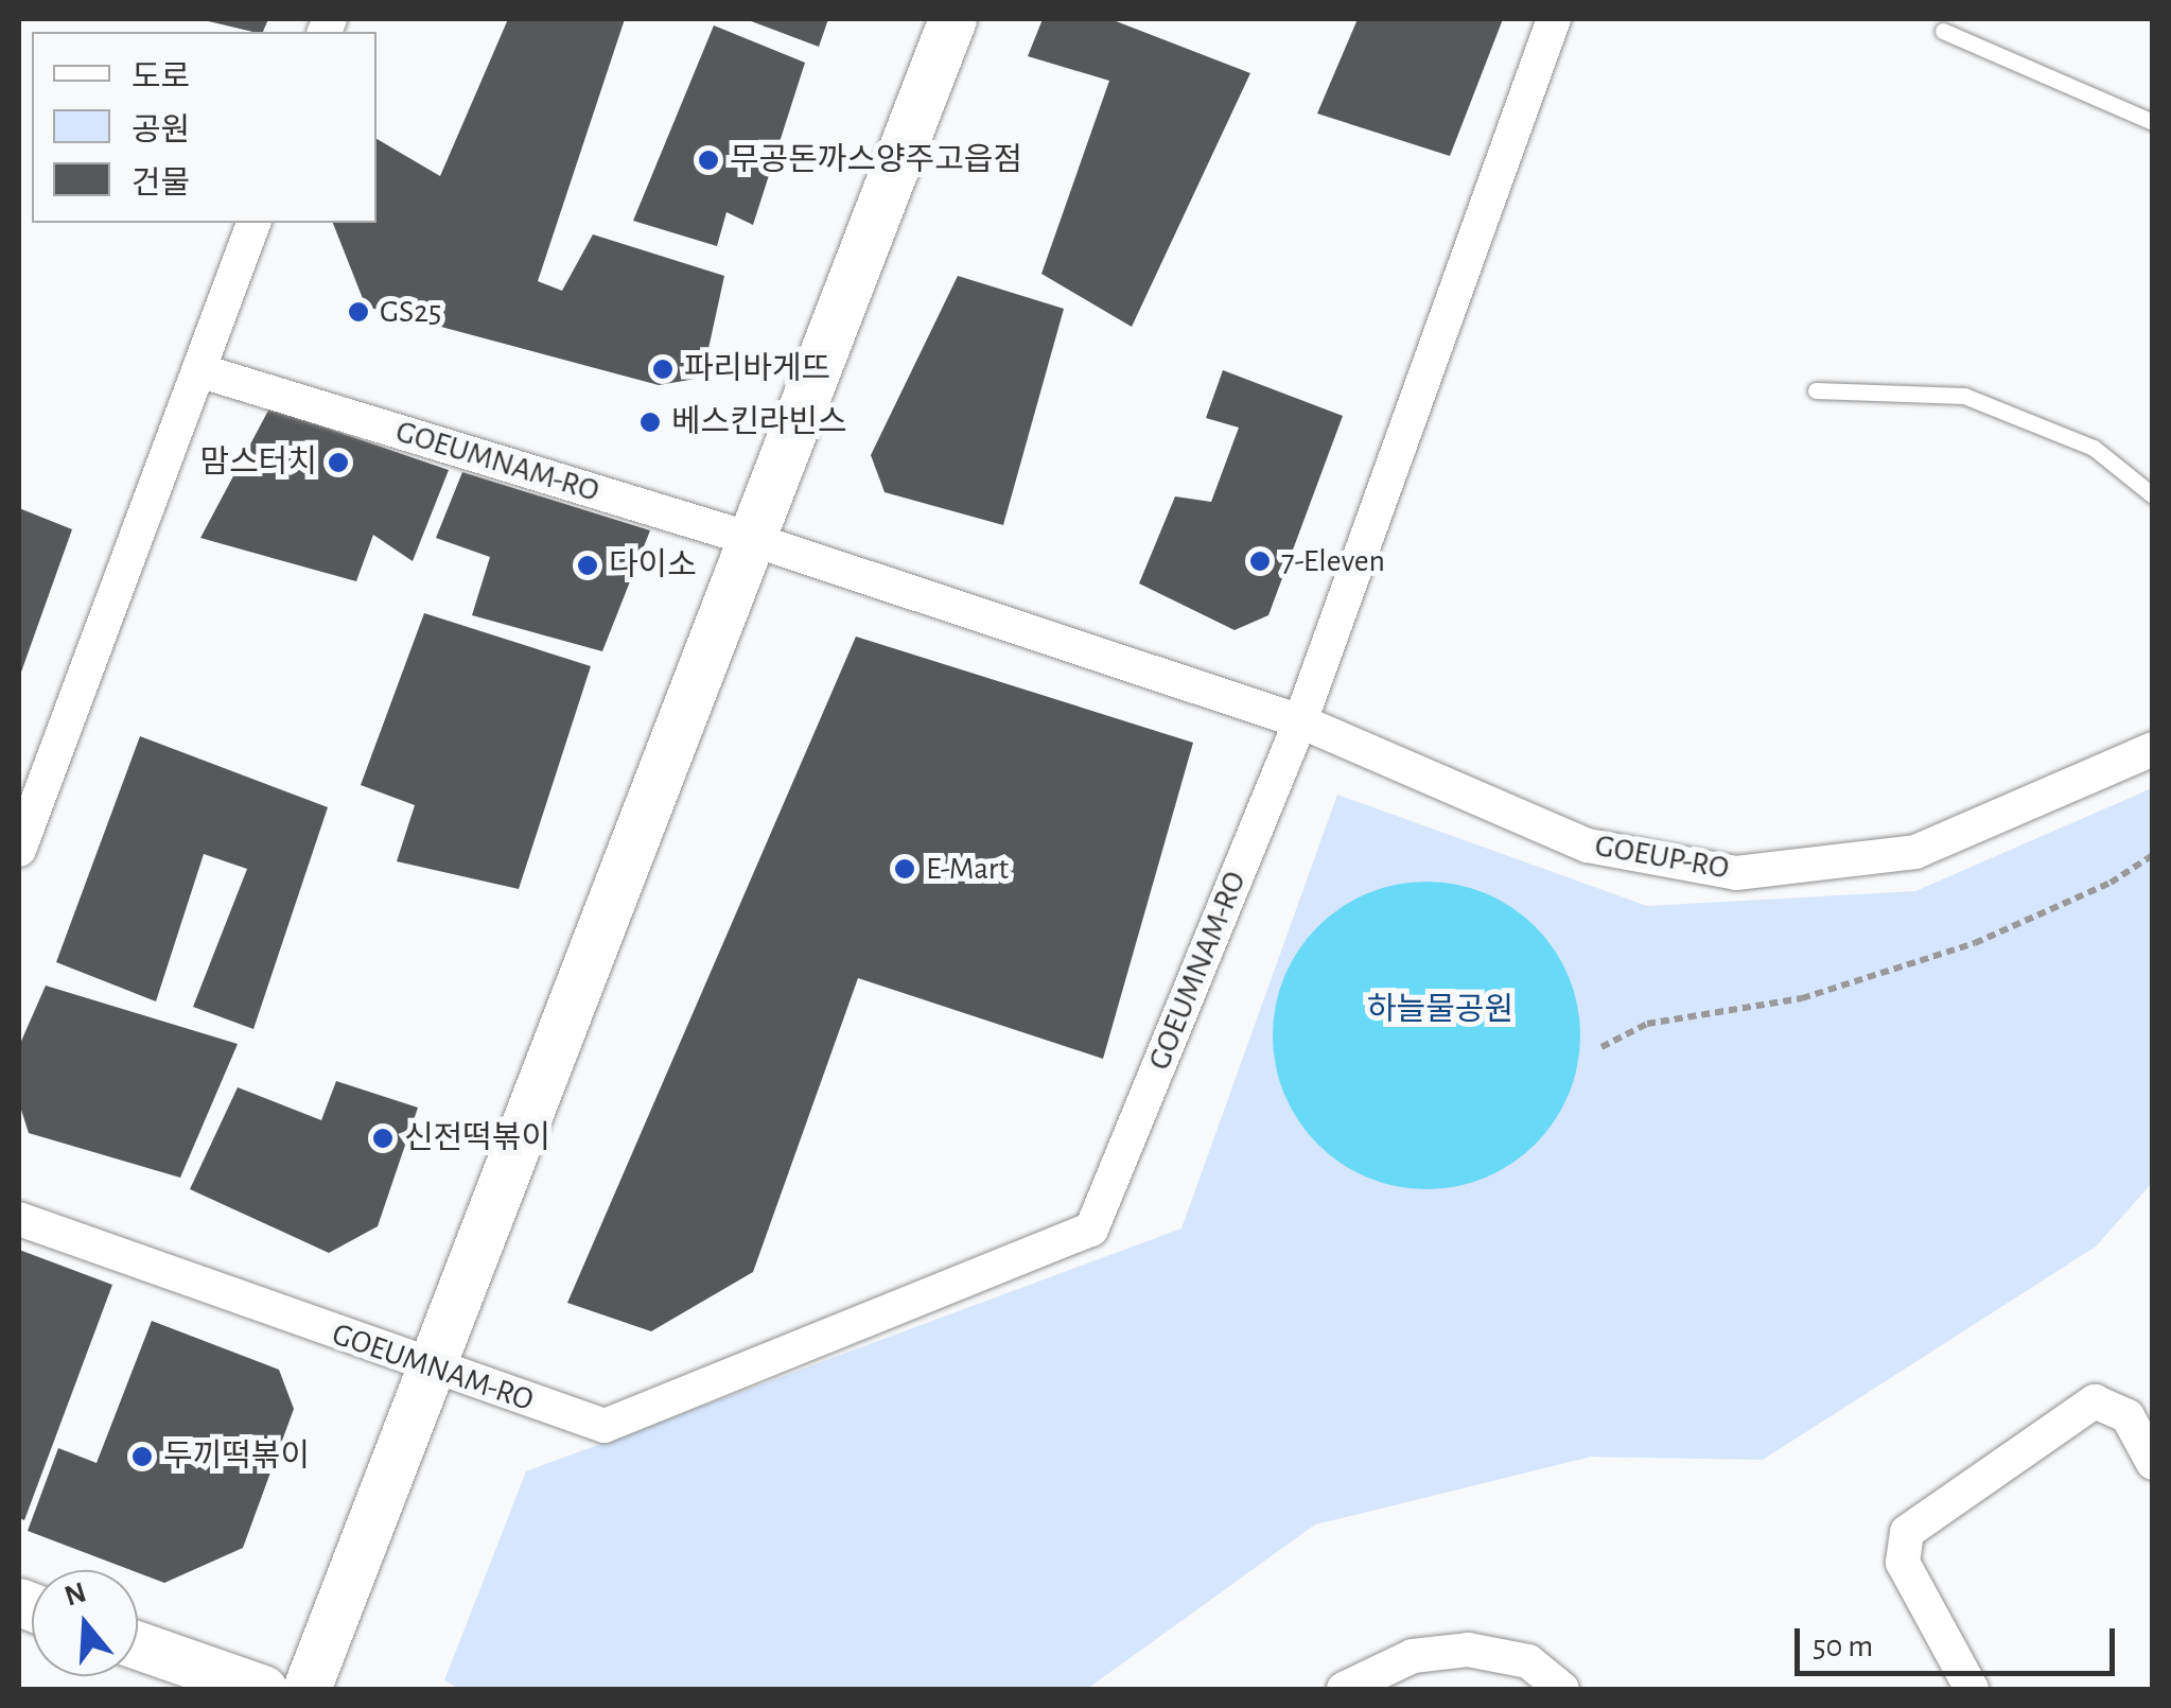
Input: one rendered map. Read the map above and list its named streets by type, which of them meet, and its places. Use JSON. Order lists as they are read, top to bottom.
{
  "streets": {
    "street": ["GOEUMNAM-RO", "GOEUP-RO"]
  },
  "crossings": [
    ["GOEUMNAM-RO", "GOEUP-RO"]
  ],
  "parks": ["하늘물공원"],
  "places": [
    "무공돈까스양주고읍점",
    "GS25",
    "파리바게뜨",
    "베스킨라빈스",
    "맘스터치",
    "7-Eleven",
    "다이소",
    "E-Mart",
    "신전떡볶이",
    "두끼떡볶이"
  ],
  "legend": ["도로", "공원", "건물"],
  "scale_bar": "50 m",
  "north": "top"
}
